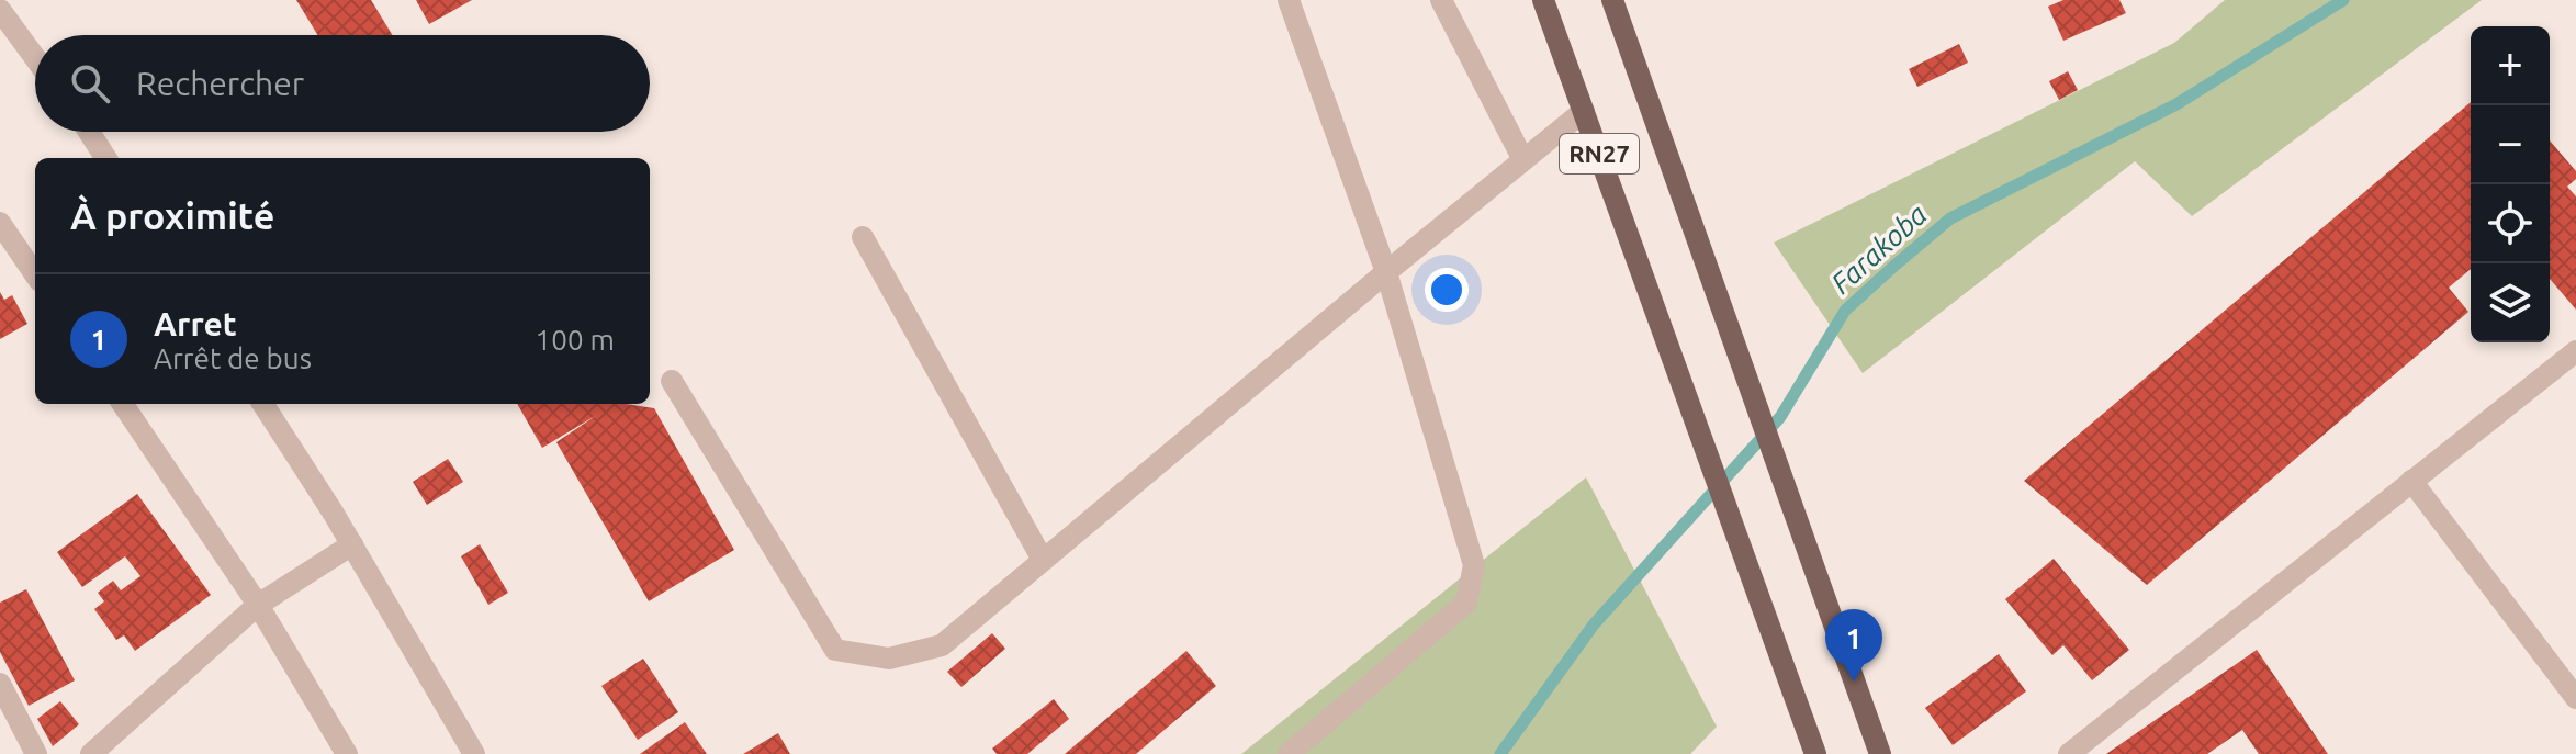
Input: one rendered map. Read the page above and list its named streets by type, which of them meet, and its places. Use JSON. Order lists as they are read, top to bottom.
{
  "streets": {
    "main road": ["RN27"]
  },
  "water": ["Farakoba"],
  "page": {
    "map_buttons": ["+", "−"],
    "search": "Rechercher",
    "heading": "À proximité",
    "list": [
      {
        "mark": "1",
        "name": "Arret",
        "note": "Arrêt de bus",
        "value": "100 m"
      }
    ],
    "pins": "1"
  }
}
